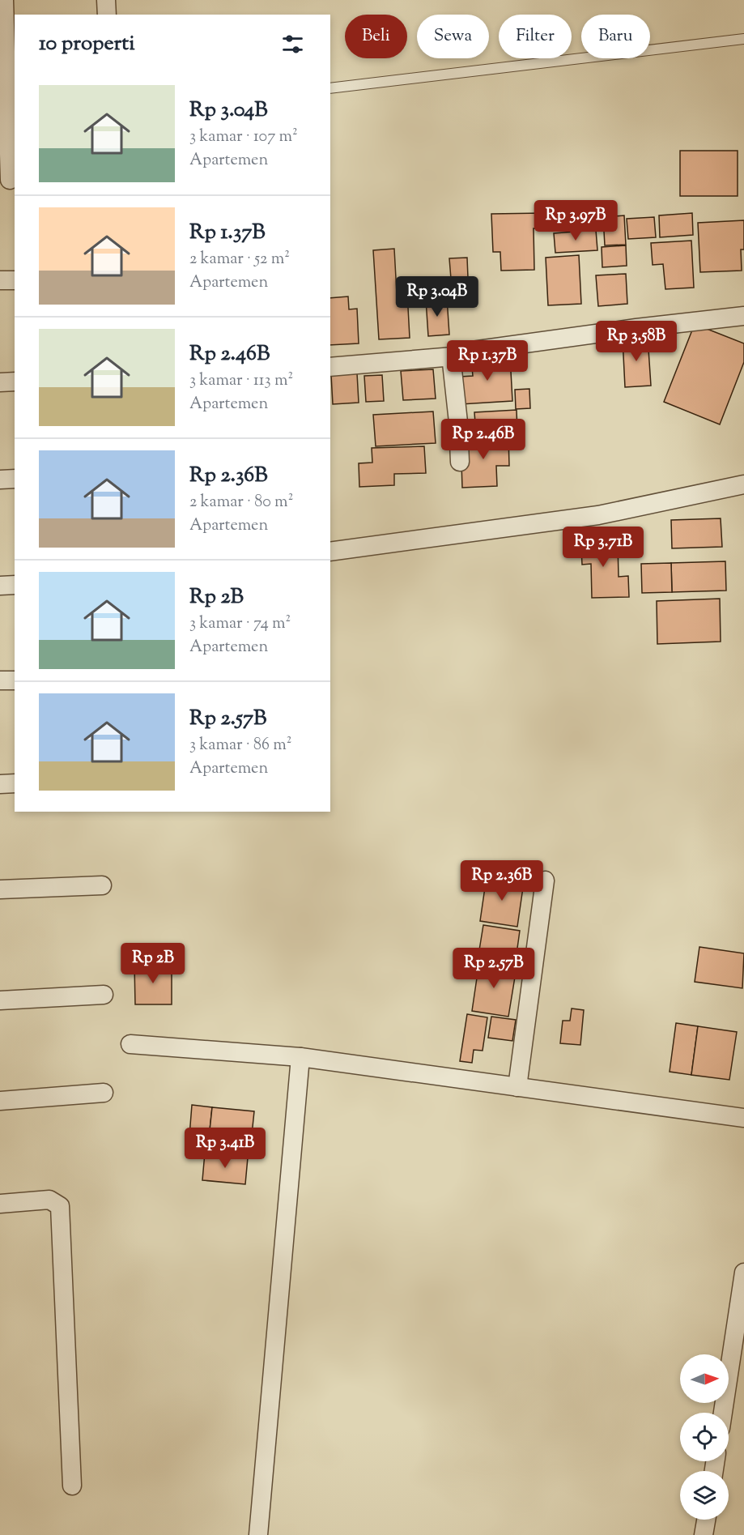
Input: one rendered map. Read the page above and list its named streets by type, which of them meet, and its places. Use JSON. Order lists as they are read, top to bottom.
{
  "north": "right",
  "page": {
    "chip": [
      "Beli",
      "Sewa",
      "Filter",
      "Baru"
    ],
    "heading": "10 properti",
    "list": [
      {
        "name": "Rp 3.04B",
        "note": "3 kamar · 107 m² · Apartemen"
      },
      {
        "name": "Rp 1.37B",
        "note": "2 kamar · 52 m² · Apartemen"
      },
      {
        "name": "Rp 2.46B",
        "note": "3 kamar · 113 m² · Apartemen"
      },
      {
        "name": "Rp 2.36B",
        "note": "2 kamar · 80 m² · Apartemen"
      },
      {
        "name": "Rp 2B",
        "note": "3 kamar · 74 m² · Apartemen"
      },
      {
        "name": "Rp 2.57B",
        "note": "3 kamar · 86 m² · Apartemen"
      }
    ],
    "price": [
      "Rp 3.97B",
      "Rp 3.04B",
      "Rp 3.58B",
      "Rp 1.37B",
      "Rp 2.46B",
      "Rp 3.71B",
      "Rp 2.36B",
      "Rp 2B",
      "Rp 2.57B",
      "Rp 3.41B"
    ]
  }
}
